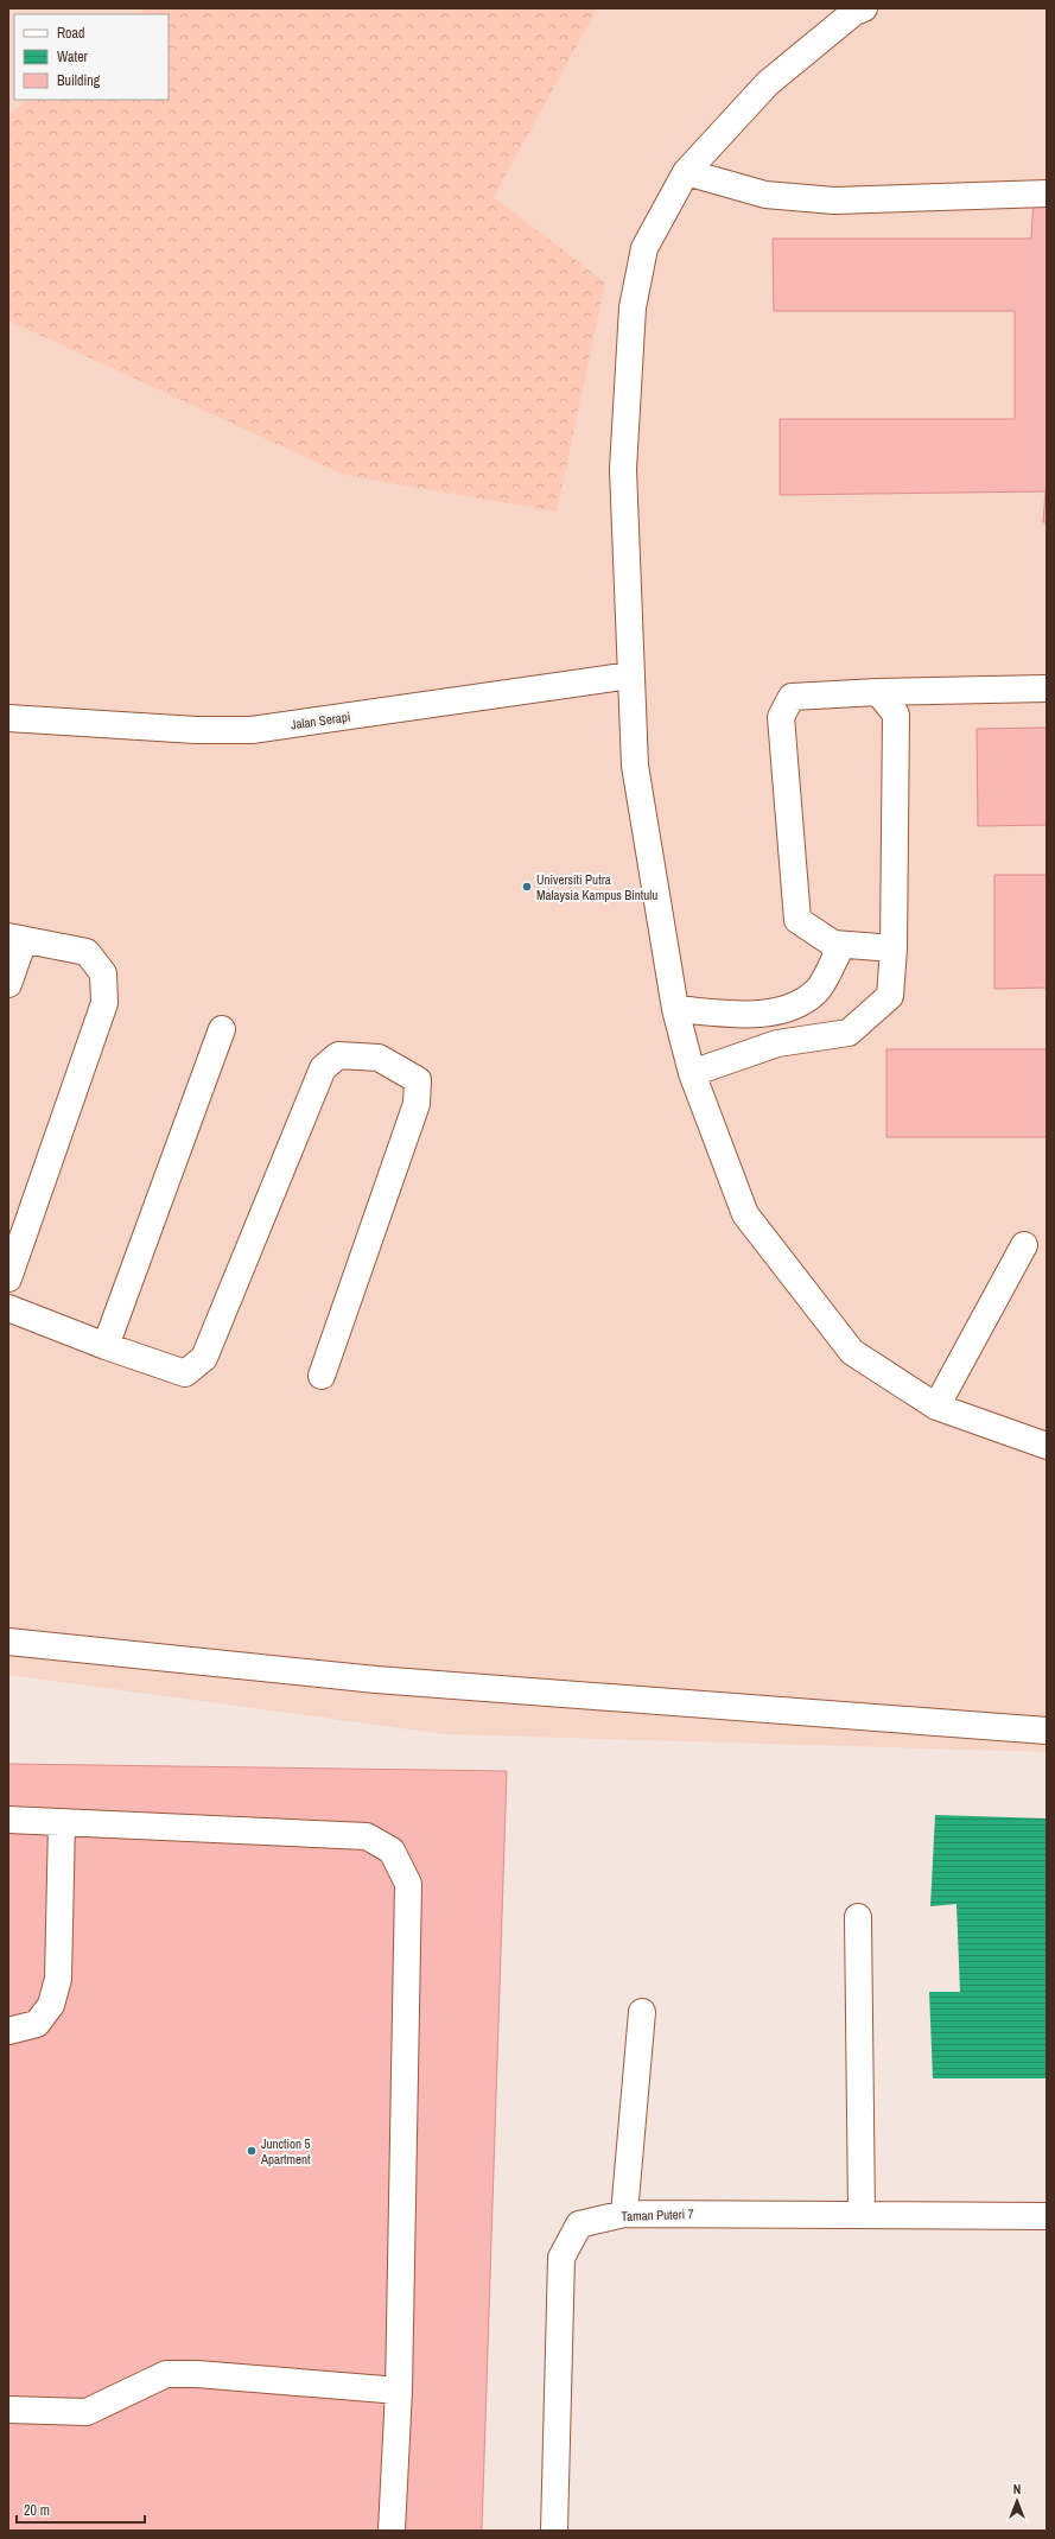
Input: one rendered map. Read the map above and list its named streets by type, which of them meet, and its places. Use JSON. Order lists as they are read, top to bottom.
{
  "streets": {
    "street": ["Jalan Serapi", "Taman Puteri 7"]
  },
  "places": ["Universiti Putra Malaysia Kampus Bintulu", "Junction 5 Apartment"],
  "legend": ["Road", "Water", "Building"],
  "scale_bar": "20 m",
  "north": "top"
}
